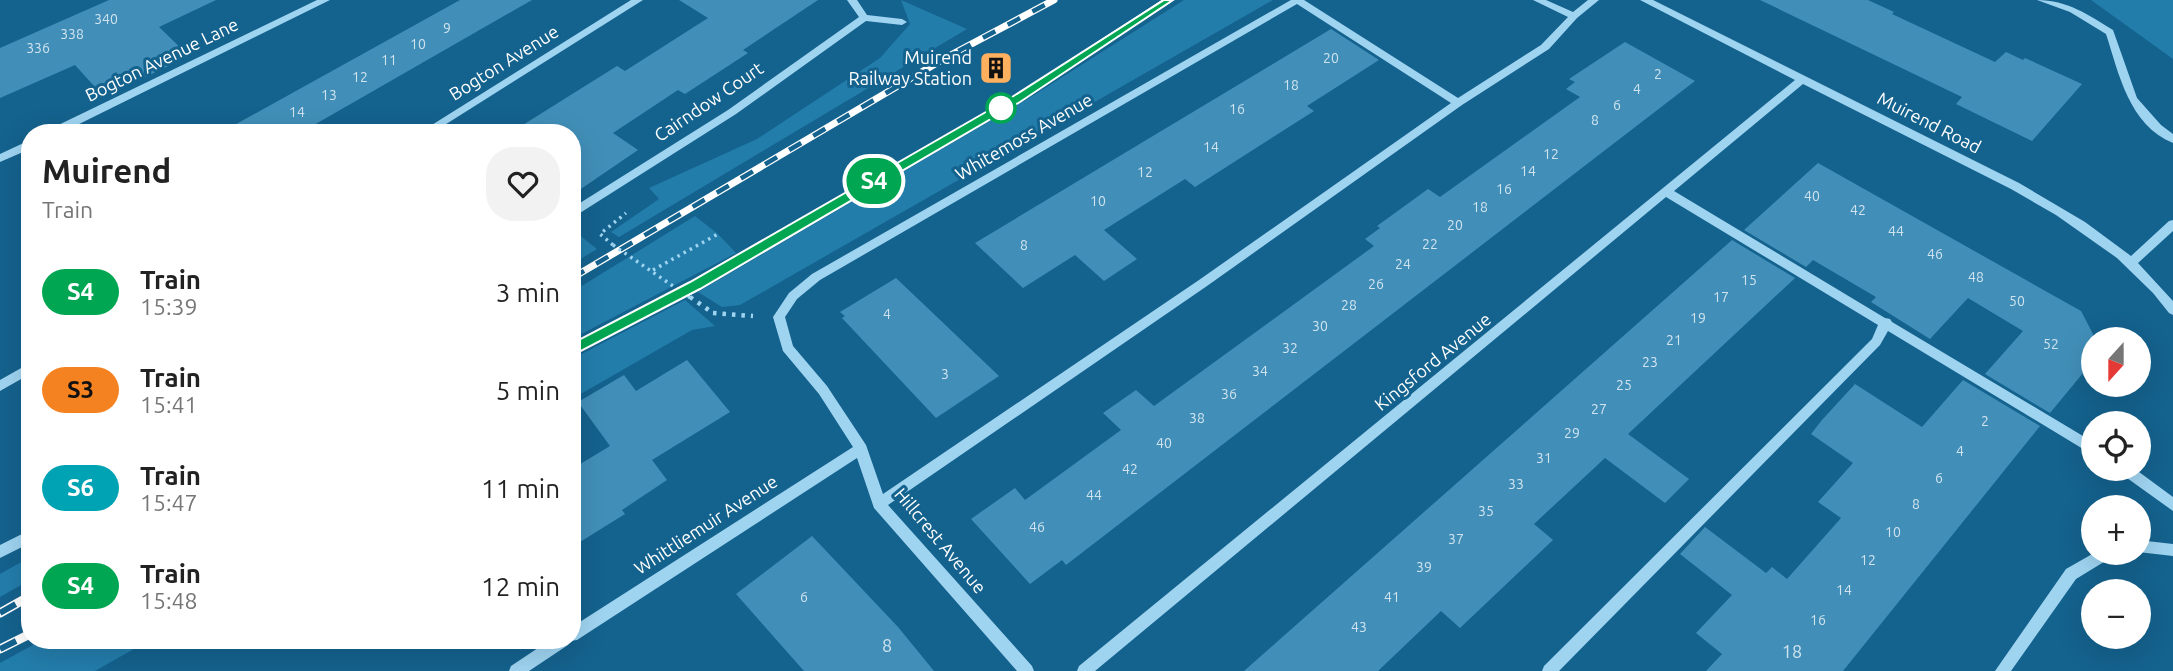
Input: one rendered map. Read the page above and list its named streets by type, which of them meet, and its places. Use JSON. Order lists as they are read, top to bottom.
{
  "streets": {
    "street": [
      "Bogton Avenue Lane",
      "Bogton Avenue",
      "Cairndow Court",
      "Muirend Road",
      "Whitemoss Avenue",
      "Kingsford Avenue",
      "Whittliemuir Avenue",
      "Hillcrest Avenue"
    ]
  },
  "crossings": [
    ["Muirend Road", "Kingsford Avenue"],
    ["Whitemoss Avenue", "Hillcrest Avenue"],
    ["Whittliemuir Avenue", "Hillcrest Avenue"]
  ],
  "places": {
    "building": ["Muirend Railway Station"]
  },
  "house_numbers": [
    "340",
    "9",
    "338",
    "10",
    "336",
    "20",
    "11",
    "2",
    "12",
    "18",
    "4",
    "13",
    "6",
    "16",
    "14",
    "8",
    "14",
    "12",
    "14",
    "12",
    "16",
    "40",
    "10",
    "18",
    "42",
    "20",
    "44",
    "22",
    "8",
    "46",
    "24",
    "48",
    "15",
    "26",
    "17",
    "50",
    "28",
    "4",
    "19",
    "30",
    "21",
    "52",
    "32",
    "23",
    "34",
    "3",
    "25",
    "36",
    "27",
    "38",
    "2",
    "29",
    "40",
    "4",
    "31",
    "42",
    "6",
    "33",
    "44",
    "8",
    "35",
    "46",
    "10",
    "37",
    "12",
    "39",
    "14",
    "6",
    "41",
    "16",
    "43",
    "8",
    "18"
  ],
  "north": "bottom",
  "page": {
    "on_map": "S4",
    "heading": ["Muirend", "Train"],
    "list": [
      {
        "mark": "S4",
        "name": "Train",
        "note": "15:39",
        "value": "3 min"
      },
      {
        "mark": "S3",
        "name": "Train",
        "note": "15:41",
        "value": "5 min"
      },
      {
        "mark": "S6",
        "name": "Train",
        "note": "15:47",
        "value": "11 min"
      },
      {
        "mark": "S4",
        "name": "Train",
        "note": "15:48",
        "value": "12 min"
      }
    ],
    "map_buttons": ["+", "−"]
  }
}
